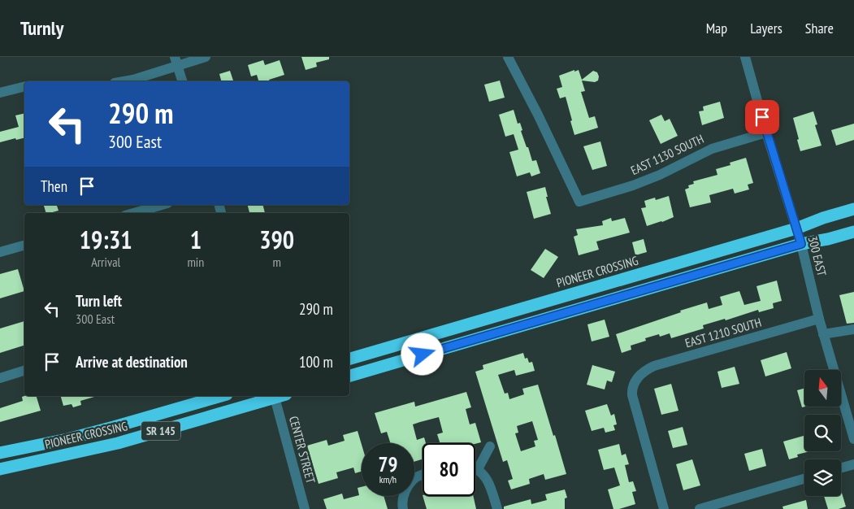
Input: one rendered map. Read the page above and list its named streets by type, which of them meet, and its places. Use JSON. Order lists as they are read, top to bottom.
{
  "streets": {
    "highway": ["PIONEER CROSSING", "SR 145"],
    "street": [
      "EAST 1130 SOUTH",
      "300 EAST",
      "EAST 1210 SOUTH",
      "CENTER STREET"
    ]
  },
  "crossings": [
    ["EAST 1130 SOUTH", "300 EAST"],
    ["300 EAST", "PIONEER CROSSING"],
    ["300 EAST", "EAST 1210 SOUTH"]
  ],
  "north": "top",
  "page": {
    "header": "Turnly",
    "nav": ["Map", "Layers", "Share"],
    "turn": ["290 m", "300 East"],
    "then": "Then",
    "eta": [
      "19:31",
      "Arrival",
      "1",
      "min",
      "390",
      "m"
    ],
    "list": [
      {
        "name": "Turn left",
        "note": "300 East",
        "value": "290 m"
      },
      {
        "name": "Arrive at destination",
        "value": "100 m"
      }
    ],
    "speed": "79 km/h",
    "limit": "80"
  }
}
